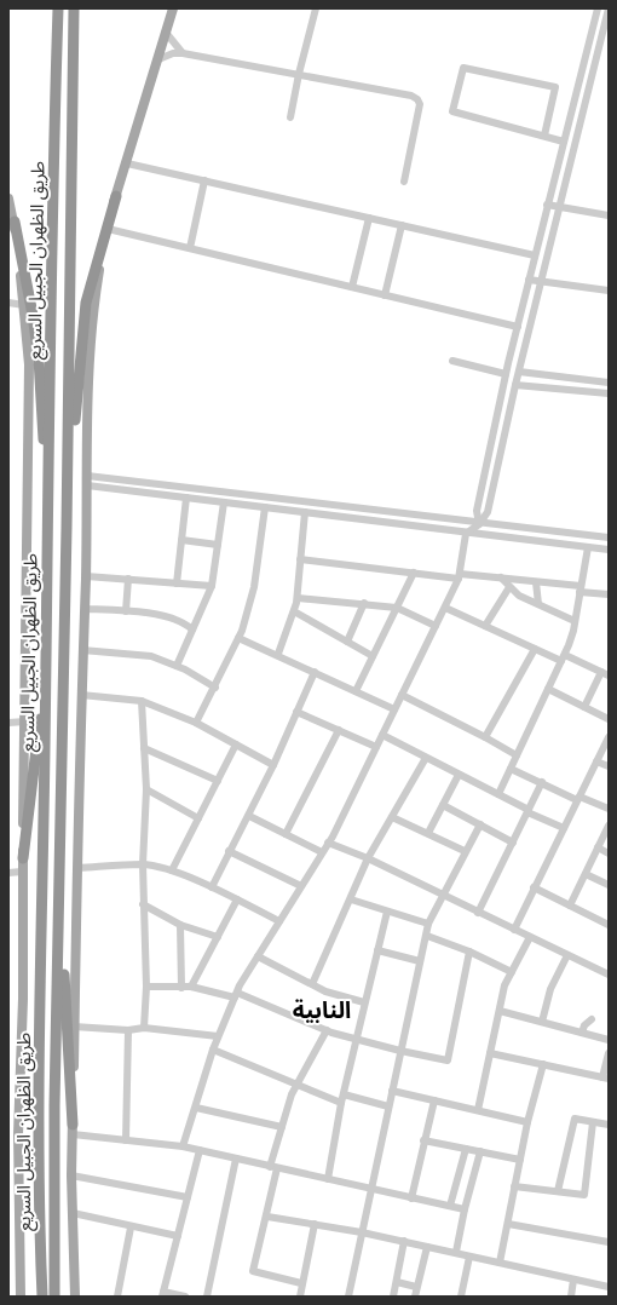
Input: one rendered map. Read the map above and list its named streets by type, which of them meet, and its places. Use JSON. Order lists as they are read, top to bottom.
{
  "streets": {
    "highway": ["طريق الظهران الجبيل السريع"]
  },
  "districts": ["النابية"]
}
